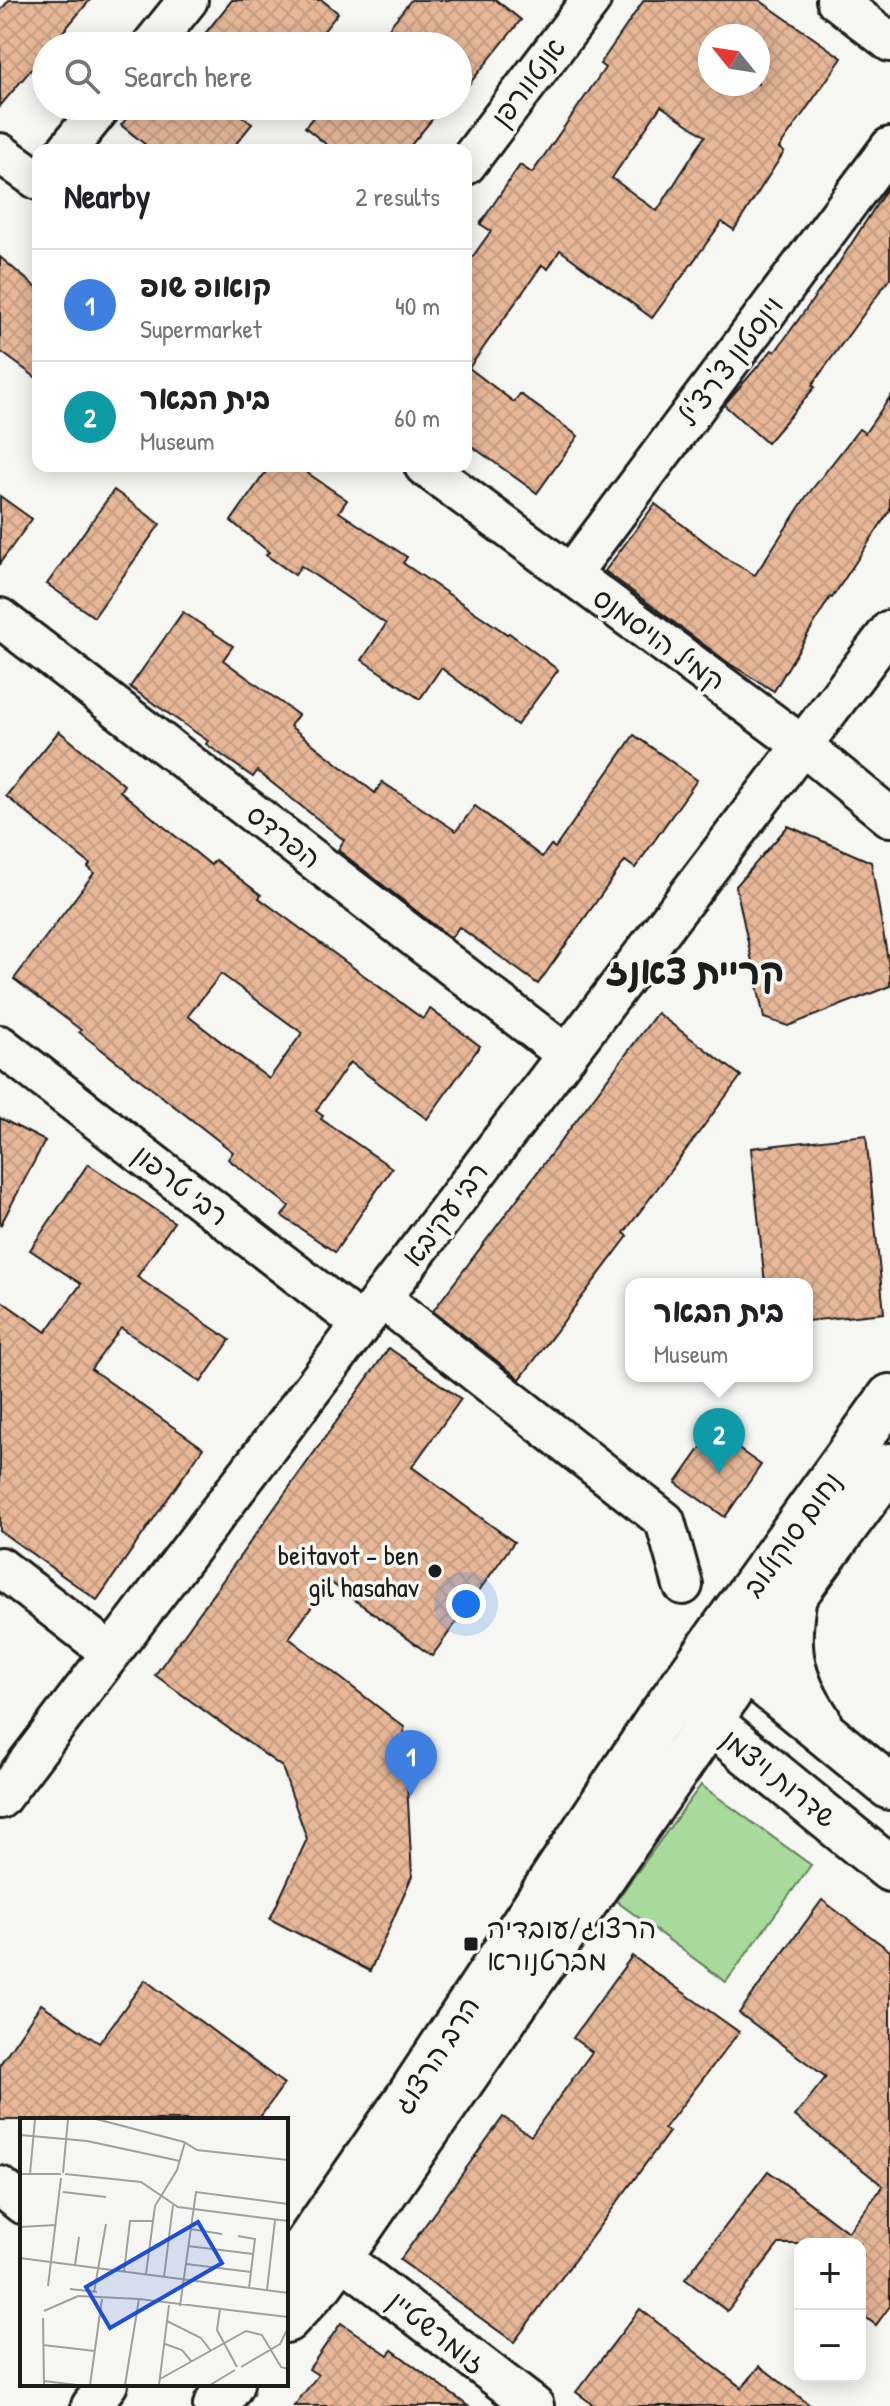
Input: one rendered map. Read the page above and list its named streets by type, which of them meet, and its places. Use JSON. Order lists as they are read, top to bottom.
{
  "streets": {
    "street": [
      "אנטוורפן",
      "וינסטון צ'רצ'יל",
      "קמיל הויסמנס",
      "הפרדס",
      "רבי טרפון",
      "רבי עקיבא",
      "נחום סוקולוב",
      "שדרות ויצמן",
      "הרב הרצוג",
      "זומרשטיין"
    ]
  },
  "crossings": [
    ["וינסטון צ'רצ'יל", "קמיל הויסמנס"],
    ["קמיל הויסמנס", "רבי עקיבא"],
    ["הפרדס", "רבי עקיבא"],
    ["רבי טרפון", "רבי עקיבא"],
    ["נחום סוקולוב", "שדרות ויצמן"],
    ["נחום סוקולוב", "הרב הרצוג"],
    ["שדרות ויצמן", "הרב הרצוג"],
    ["הרב הרצוג", "זומרשטיין"]
  ],
  "districts": ["קריית צאנז"],
  "places": {
    "other": ["beitavot - ben gil hasahav"],
    "transit": ["הרצוג/עובדיה מברטנורא"]
  },
  "north": "top left",
  "page": {
    "search": "Search here",
    "heading": ["Nearby", "2 results"],
    "list": [
      {
        "mark": "1",
        "name": "קואופ שופ",
        "note": "Supermarket",
        "value": "40 m"
      },
      {
        "mark": "2",
        "name": "בית הבאר",
        "note": "Museum",
        "value": "60 m"
      }
    ],
    "popup": ["בית הבאר", "Museum"],
    "pins": ["2", "1"],
    "map_buttons": ["+", "−"]
  }
}
